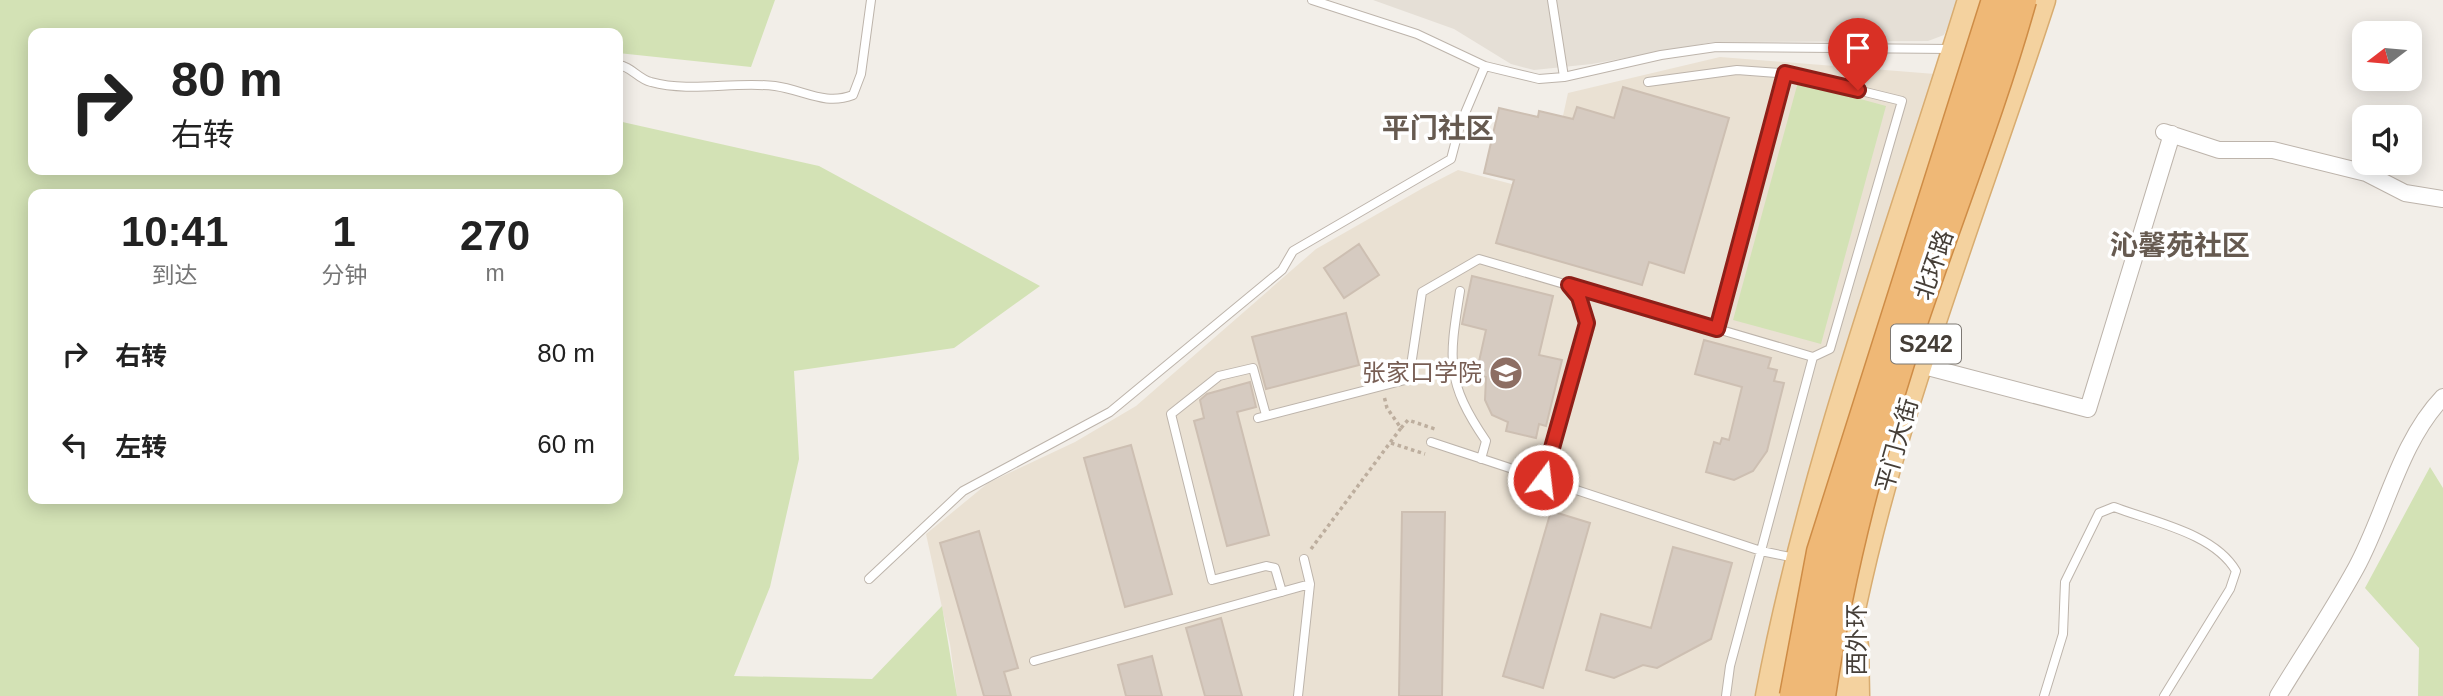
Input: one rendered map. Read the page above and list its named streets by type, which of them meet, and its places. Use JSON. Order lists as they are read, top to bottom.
{
  "streets": {
    "highway": ["北环路"],
    "main road": ["S242", "平门大街", "西外环"]
  },
  "crossings": [
    ["平门大街", "西外环"]
  ],
  "districts": ["平门社区", "沁馨苑社区"],
  "places": {
    "school or university": ["张家口学院"]
  },
  "north": "left",
  "page": {
    "turn": ["80 m", "右转"],
    "eta": [
      "10:41",
      "到达",
      "1",
      "分钟",
      "270",
      "m"
    ],
    "list": [
      {
        "name": "右转",
        "value": "80 m"
      },
      {
        "name": "左转",
        "value": "60 m"
      }
    ]
  }
}
